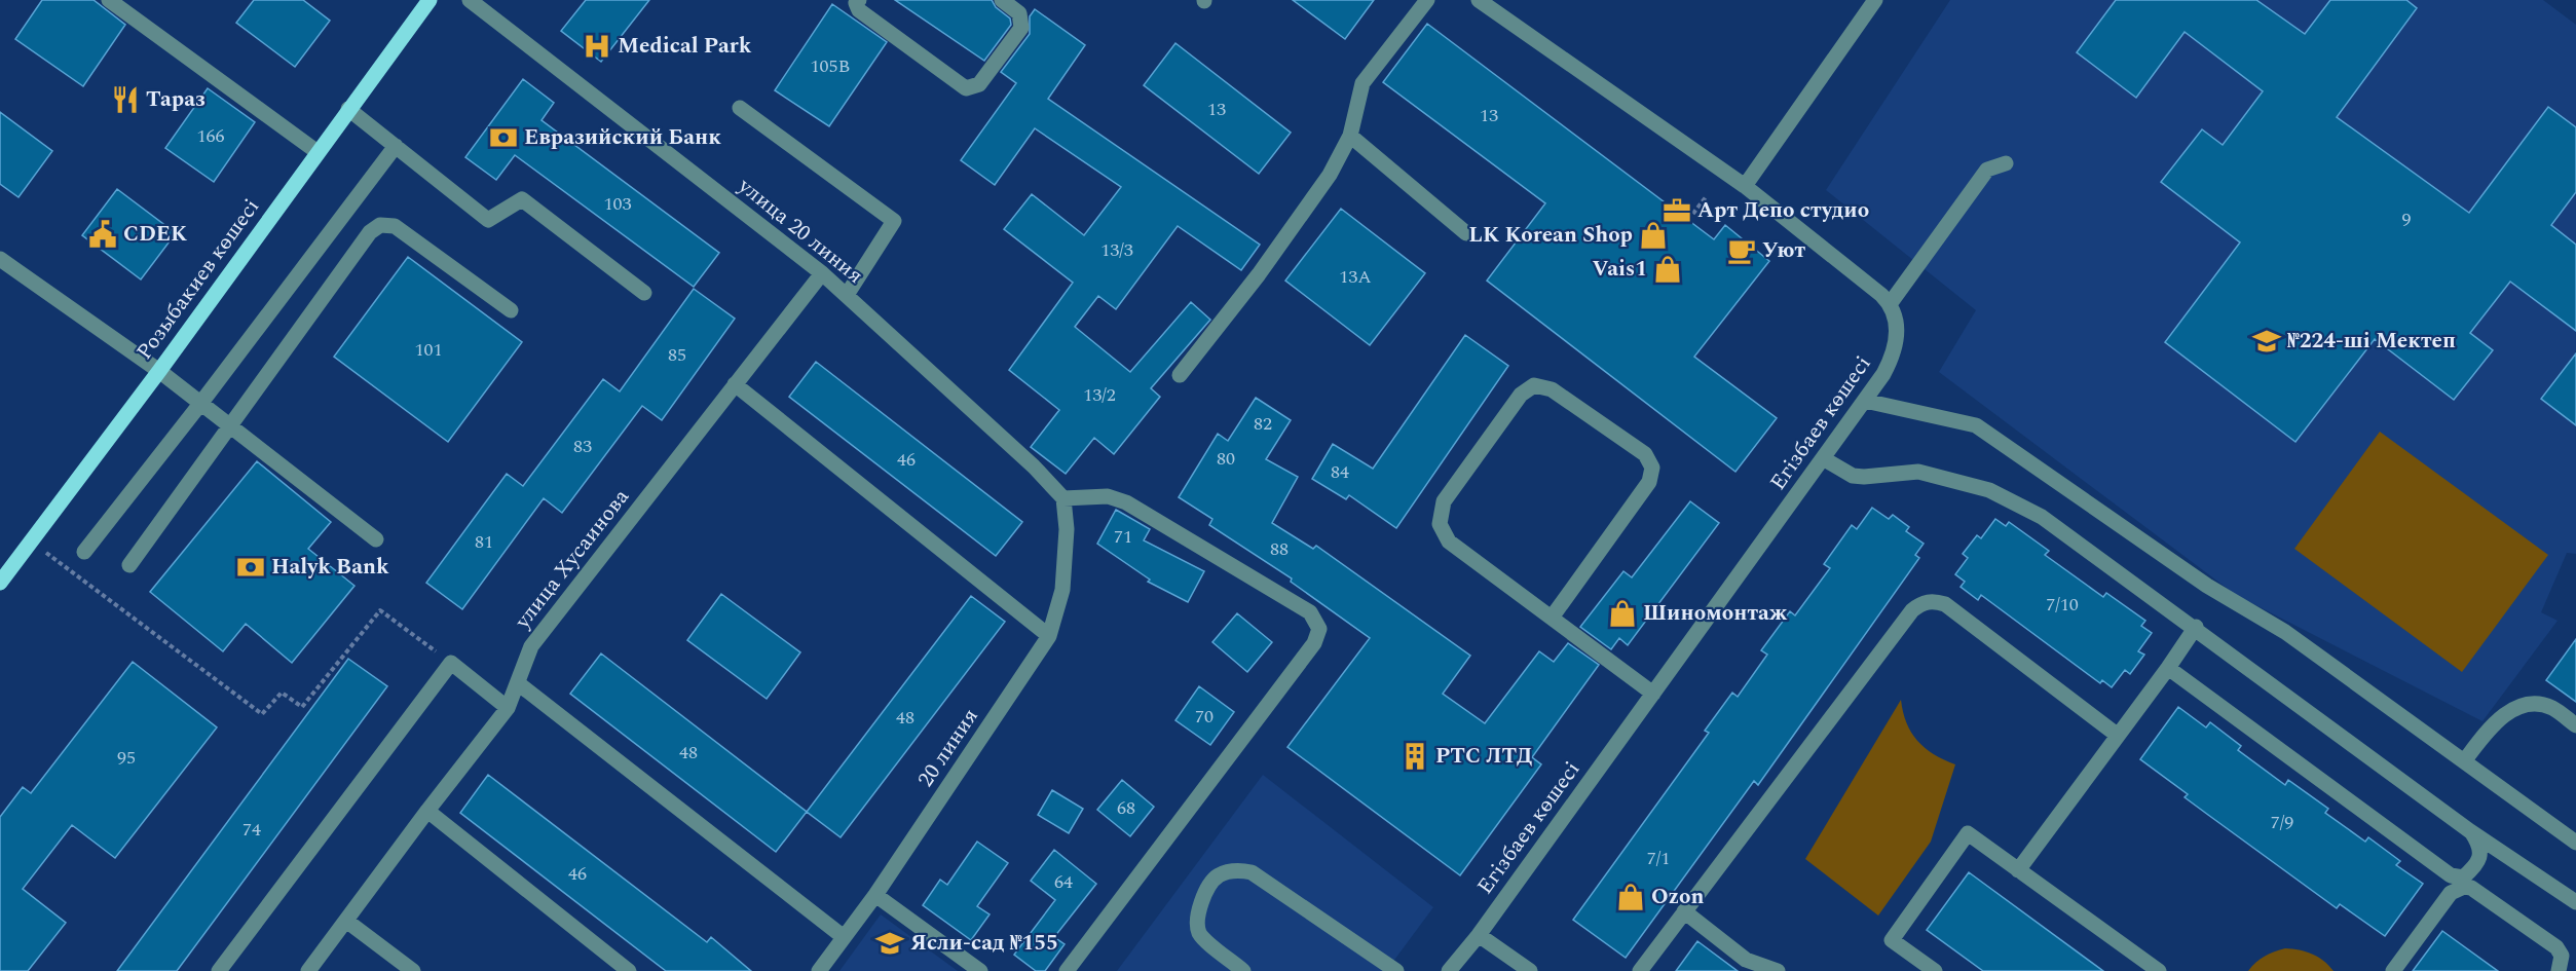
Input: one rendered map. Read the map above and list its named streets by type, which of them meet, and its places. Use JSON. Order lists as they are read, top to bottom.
{
  "streets": {
    "main road": ["Розыбакиев көшесі"],
    "street": [
      "улица 20 линия",
      "Егізбаев көшесі",
      "улица Хусаинова",
      "20 линия"
    ]
  },
  "crossings": [
    ["улица 20 линия", "улица Хусаинова"],
    ["улица 20 линия", "20 линия"]
  ],
  "places": {
    "hospital": ["Medical Park"],
    "restaurant": ["Тараз"],
    "bank": ["Евразийский Банк", "Halyk Bank"],
    "office": ["Арт Депо студио"],
    "public building": ["CDEK"],
    "shop": [
      "LK Korean Shop",
      "Vais1",
      "Шиномонтаж",
      "Ozon"
    ],
    "cafe": ["Уют"],
    "school or university": ["№224-ші Мектеп", "Ясли-сад №155"],
    "building": ["РТС ЛТД"]
  },
  "house_numbers": [
    "105В",
    "13",
    "13",
    "166",
    "103",
    "9",
    "13/3",
    "13А",
    "101",
    "85",
    "13/2",
    "82",
    "83",
    "80",
    "46",
    "84",
    "71",
    "81",
    "88",
    "7/10",
    "70",
    "48",
    "48",
    "95",
    "68",
    "7/9",
    "74",
    "7/1",
    "46",
    "64"
  ]
}
